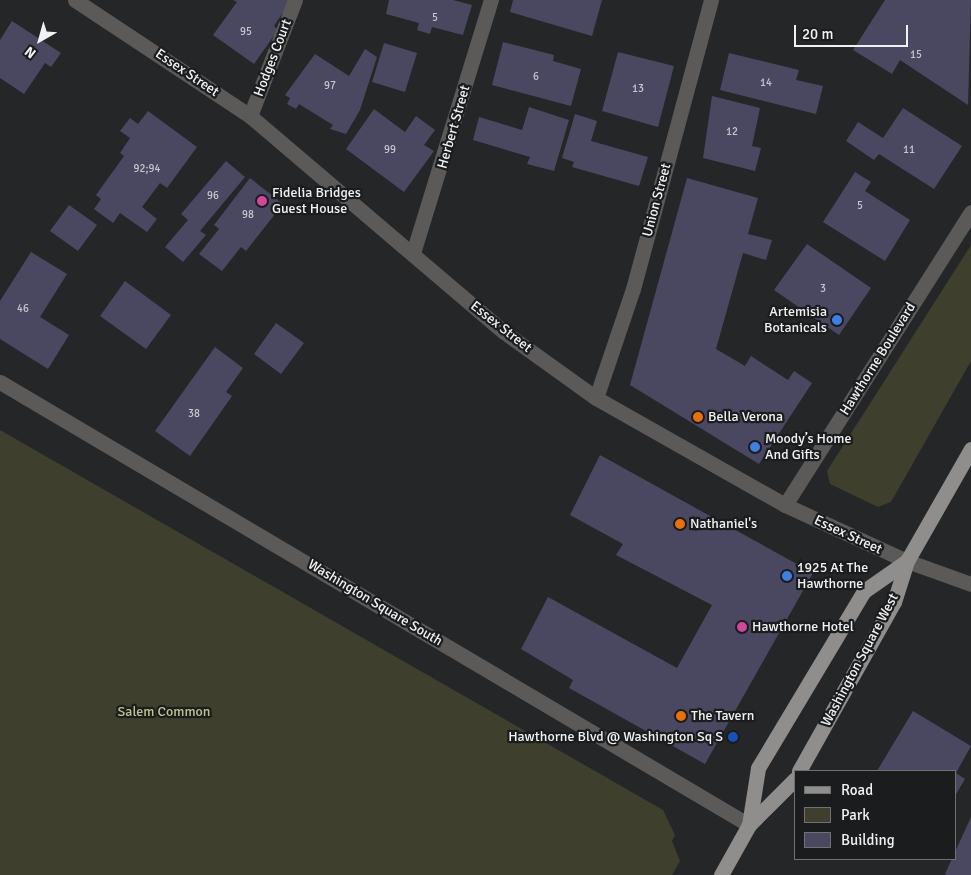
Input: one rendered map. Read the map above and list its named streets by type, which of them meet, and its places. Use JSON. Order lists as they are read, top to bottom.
{
  "streets": {
    "main road": ["Washington Square West"],
    "street": [
      "Hodges Court",
      "Essex Street",
      "Herbert Street",
      "Union Street",
      "Hawthorne Boulevard",
      "Washington Square South"
    ]
  },
  "crossings": [
    ["Hodges Court", "Essex Street"],
    ["Essex Street", "Herbert Street"],
    ["Essex Street", "Union Street"],
    ["Essex Street", "Hawthorne Boulevard"],
    ["Essex Street", "Washington Square West"],
    ["Washington Square South", "Washington Square West"]
  ],
  "parks": ["Salem Common"],
  "places": [
    "Fidelia Bridges Guest House",
    "Artemisia Botanicals",
    "Bella Verona",
    "Moody’s Home And Gifts",
    "Nathaniel's",
    "1925 At The Hawthorne",
    "Hawthorne Hotel",
    "The Tavern",
    "Hawthorne Blvd @ Washington Sq S"
  ],
  "house_numbers": [
    "5",
    "95",
    "15",
    "6",
    "14",
    "97",
    "13",
    "12",
    "99",
    "11",
    "92;94",
    "96",
    "5",
    "98",
    "3",
    "46",
    "38"
  ],
  "legend": ["Road", "Park", "Building"],
  "scale_bar": "20 m",
  "north": "bottom left"
}
